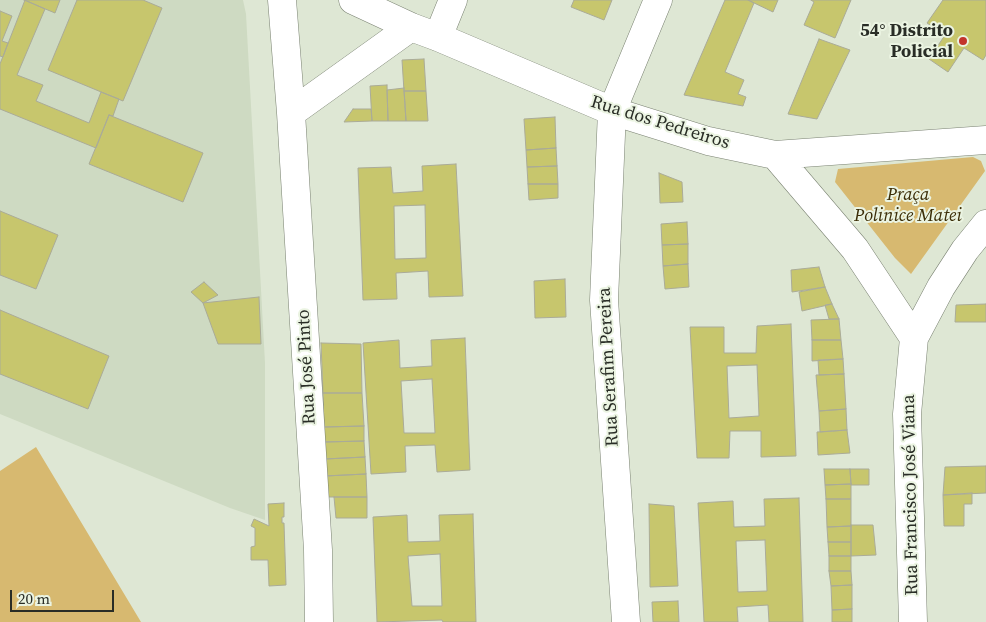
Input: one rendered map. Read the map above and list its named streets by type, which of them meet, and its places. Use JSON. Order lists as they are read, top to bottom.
{
  "streets": {
    "street": [
      "Rua dos Pedreiros",
      "Rua José Pinto",
      "Rua Serafim Pereira",
      "Rua Francisco José Viana"
    ]
  },
  "crossings": [
    ["Rua dos Pedreiros", "Rua Serafim Pereira"]
  ],
  "parks": ["Praça Polinice Matei"],
  "places": ["54° Distrito Policial"],
  "scale_bar": "20 m"
}
